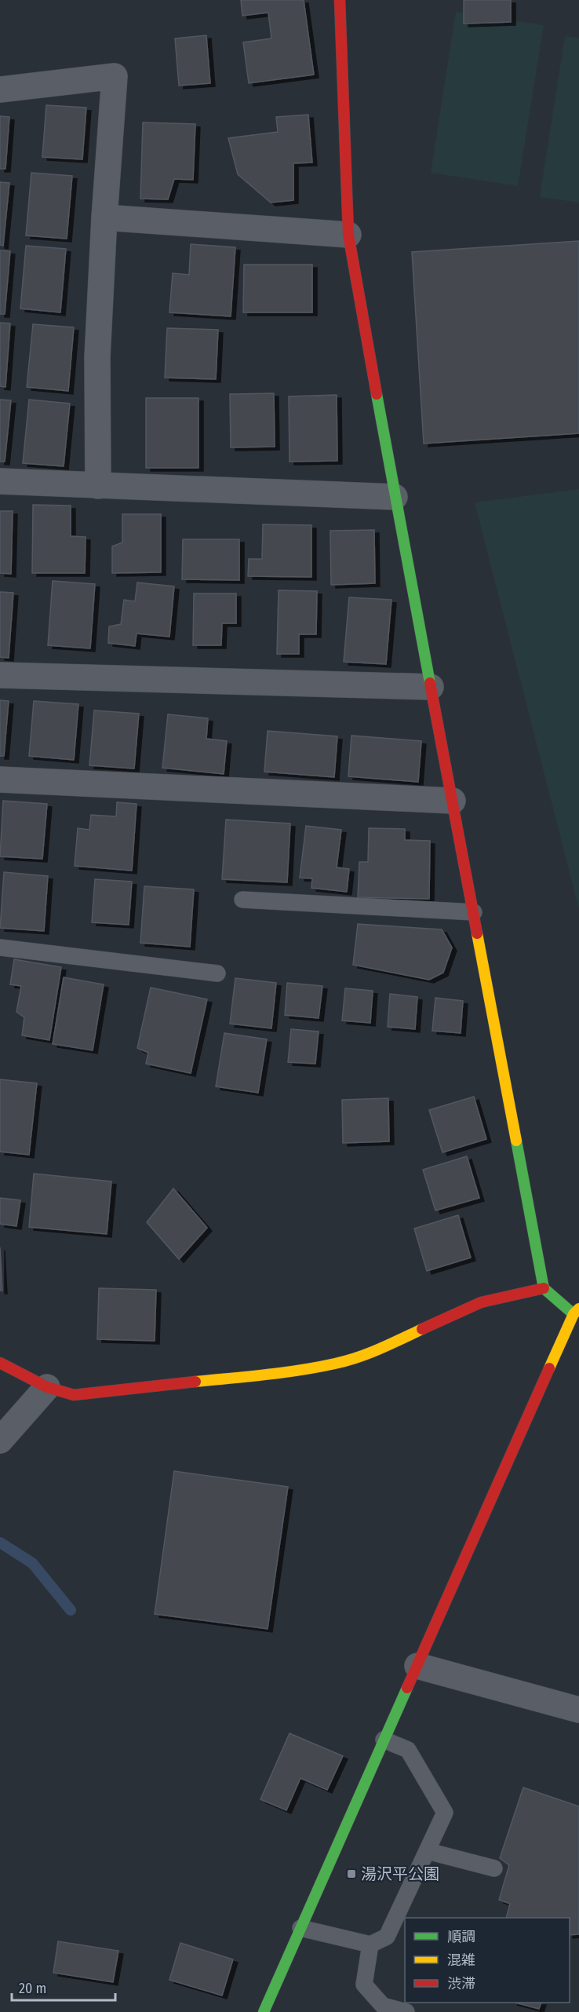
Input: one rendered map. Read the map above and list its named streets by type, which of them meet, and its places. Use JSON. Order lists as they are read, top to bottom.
{
  "places": {
    "transit": ["湯沢平公園"]
  },
  "legend": ["順調", "混雑", "渋滞"],
  "scale_bar": "20 m"
}
